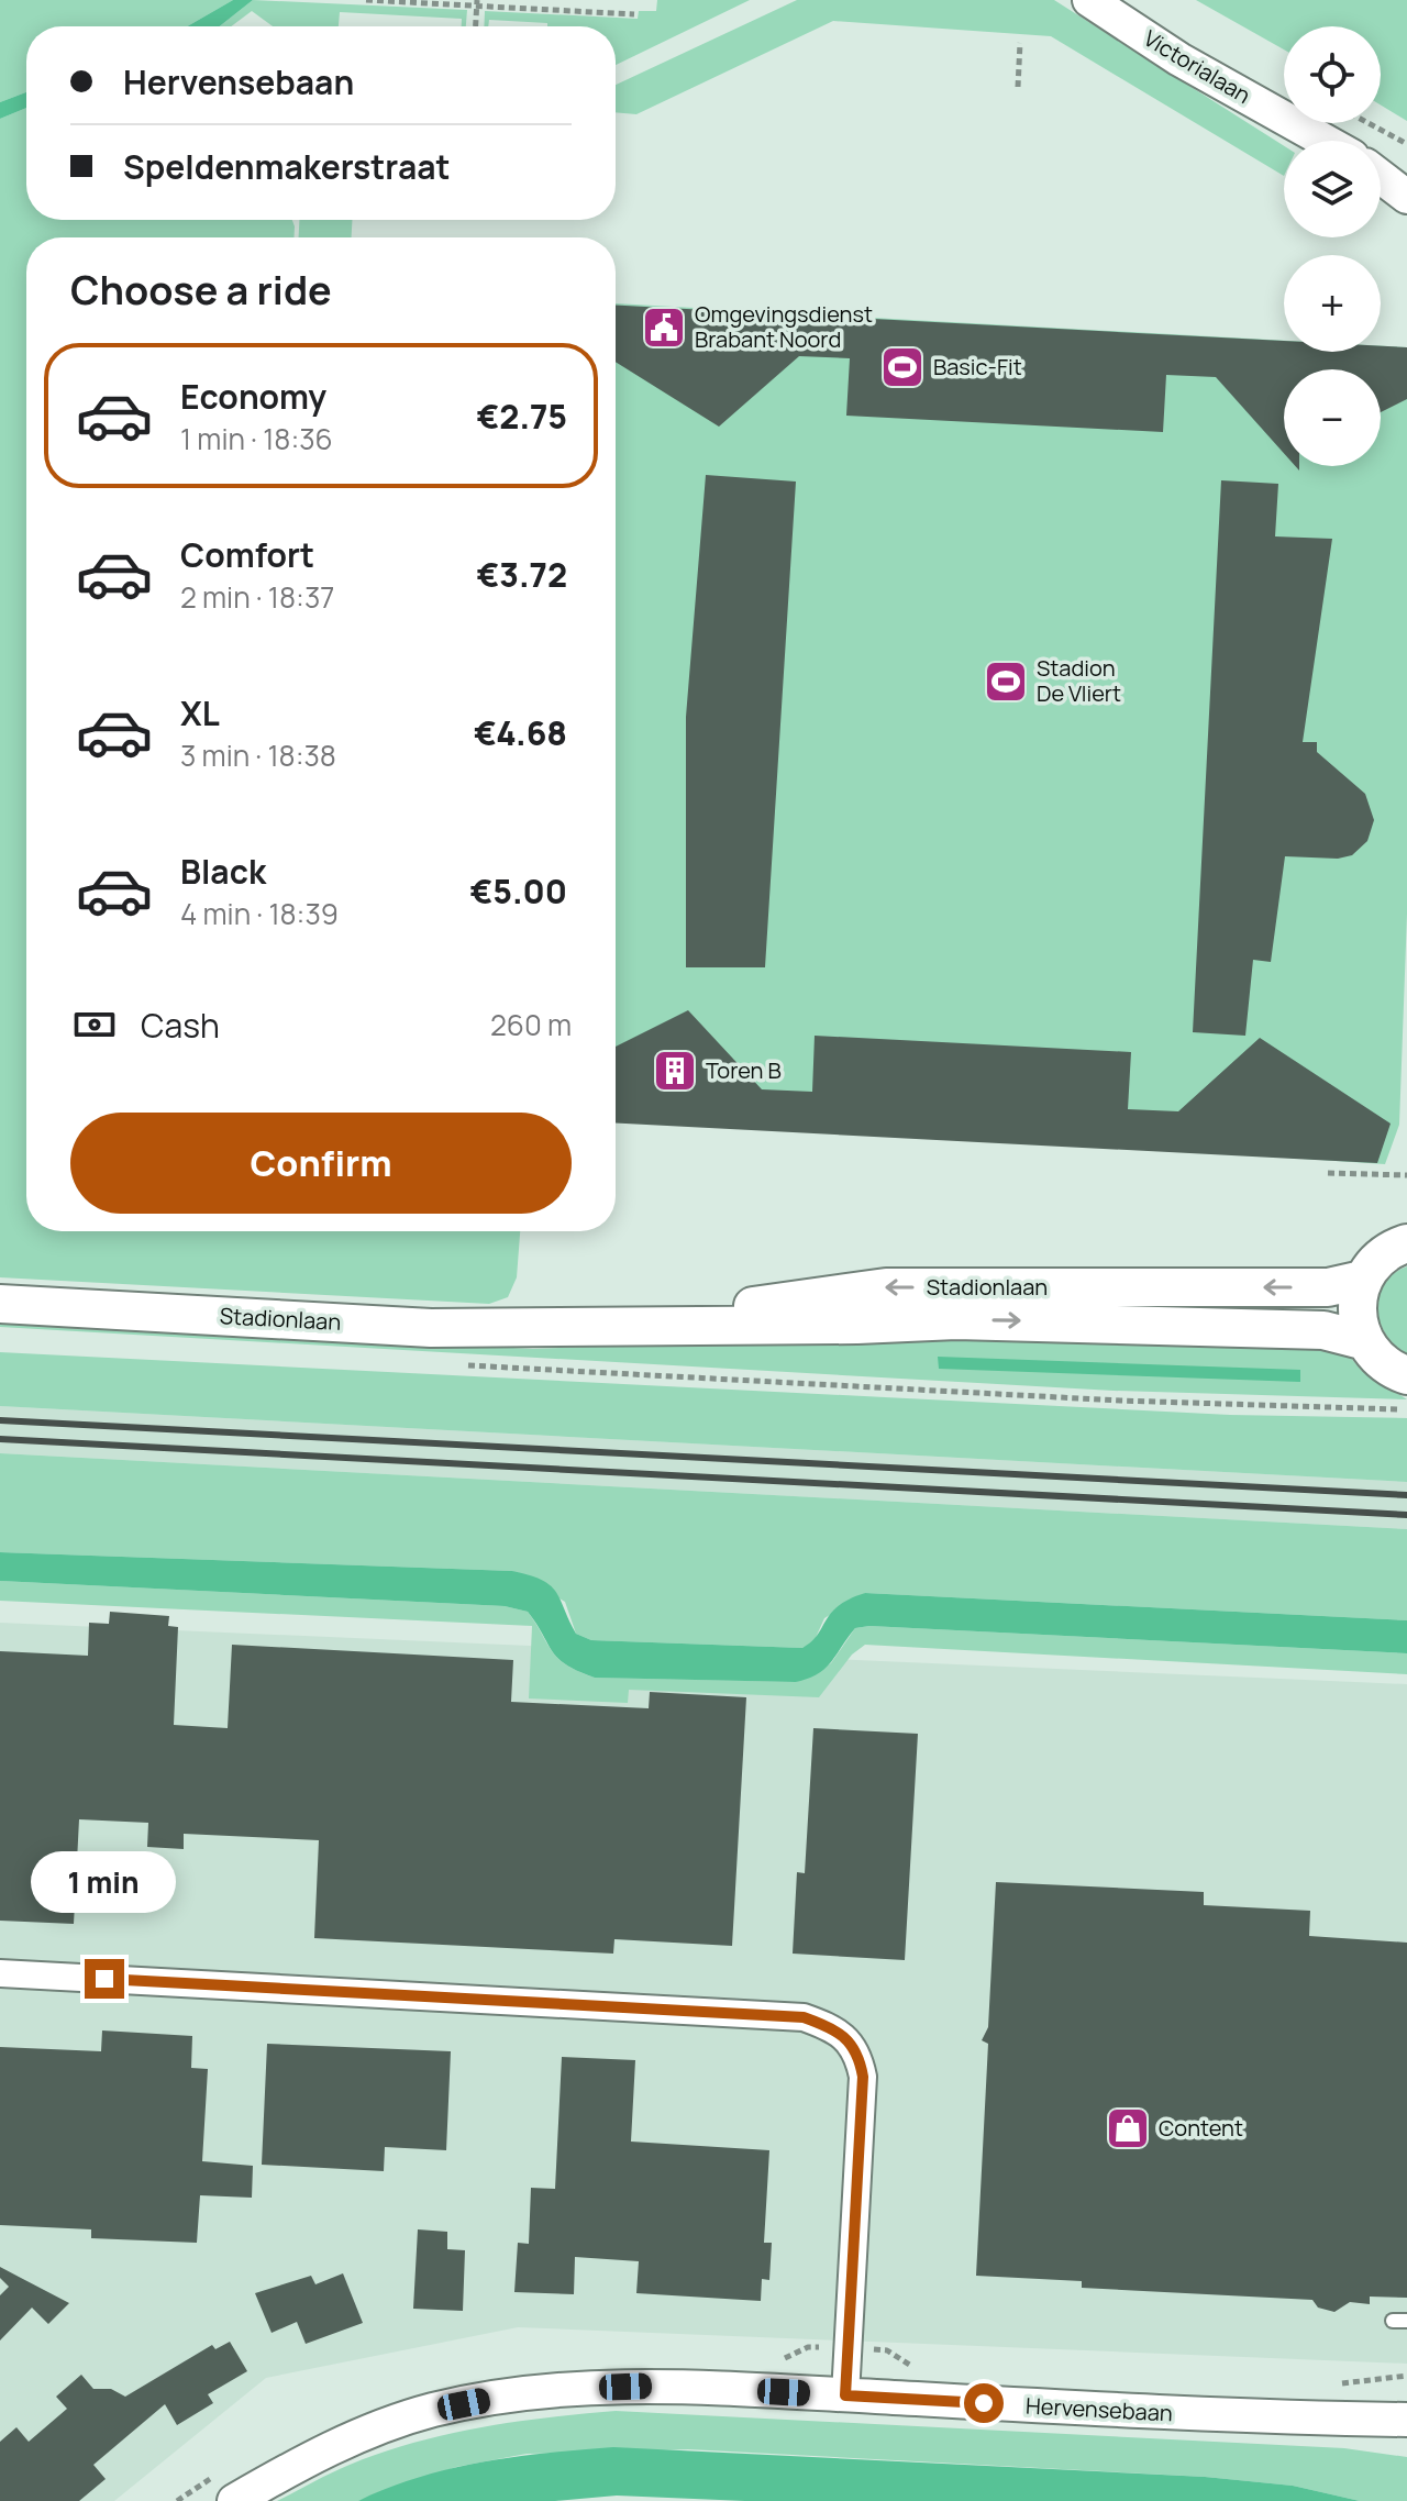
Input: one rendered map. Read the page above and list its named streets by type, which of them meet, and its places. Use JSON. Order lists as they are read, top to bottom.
{
  "streets": {
    "main road": ["Stadionlaan"],
    "street": ["Victorialaan", "Hervensebaan"]
  },
  "places": {
    "public building": ["Omgevingsdienst Brabant Noord"],
    "sports": ["Basic-Fit", "Stadion De Vliert"],
    "building": ["Toren B"],
    "shop": ["Content"]
  },
  "page": {
    "map_buttons": ["+", "−"],
    "banner": ["Hervensebaan", "Speldenmakerstraat"],
    "heading": "Choose a ride",
    "list": [
      {
        "name": "Economy",
        "note": "1 min · 18:36",
        "value": "€2.75"
      },
      {
        "name": "Comfort",
        "note": "2 min · 18:37",
        "value": "€3.72"
      },
      {
        "name": "XL",
        "note": "3 min · 18:38",
        "value": "€4.68"
      },
      {
        "name": "Black",
        "note": "4 min · 18:39",
        "value": "€5.00"
      }
    ],
    "pay": ["Cash", "260 m"],
    "buttons": "Confirm",
    "bubble": "1 min"
  }
}
